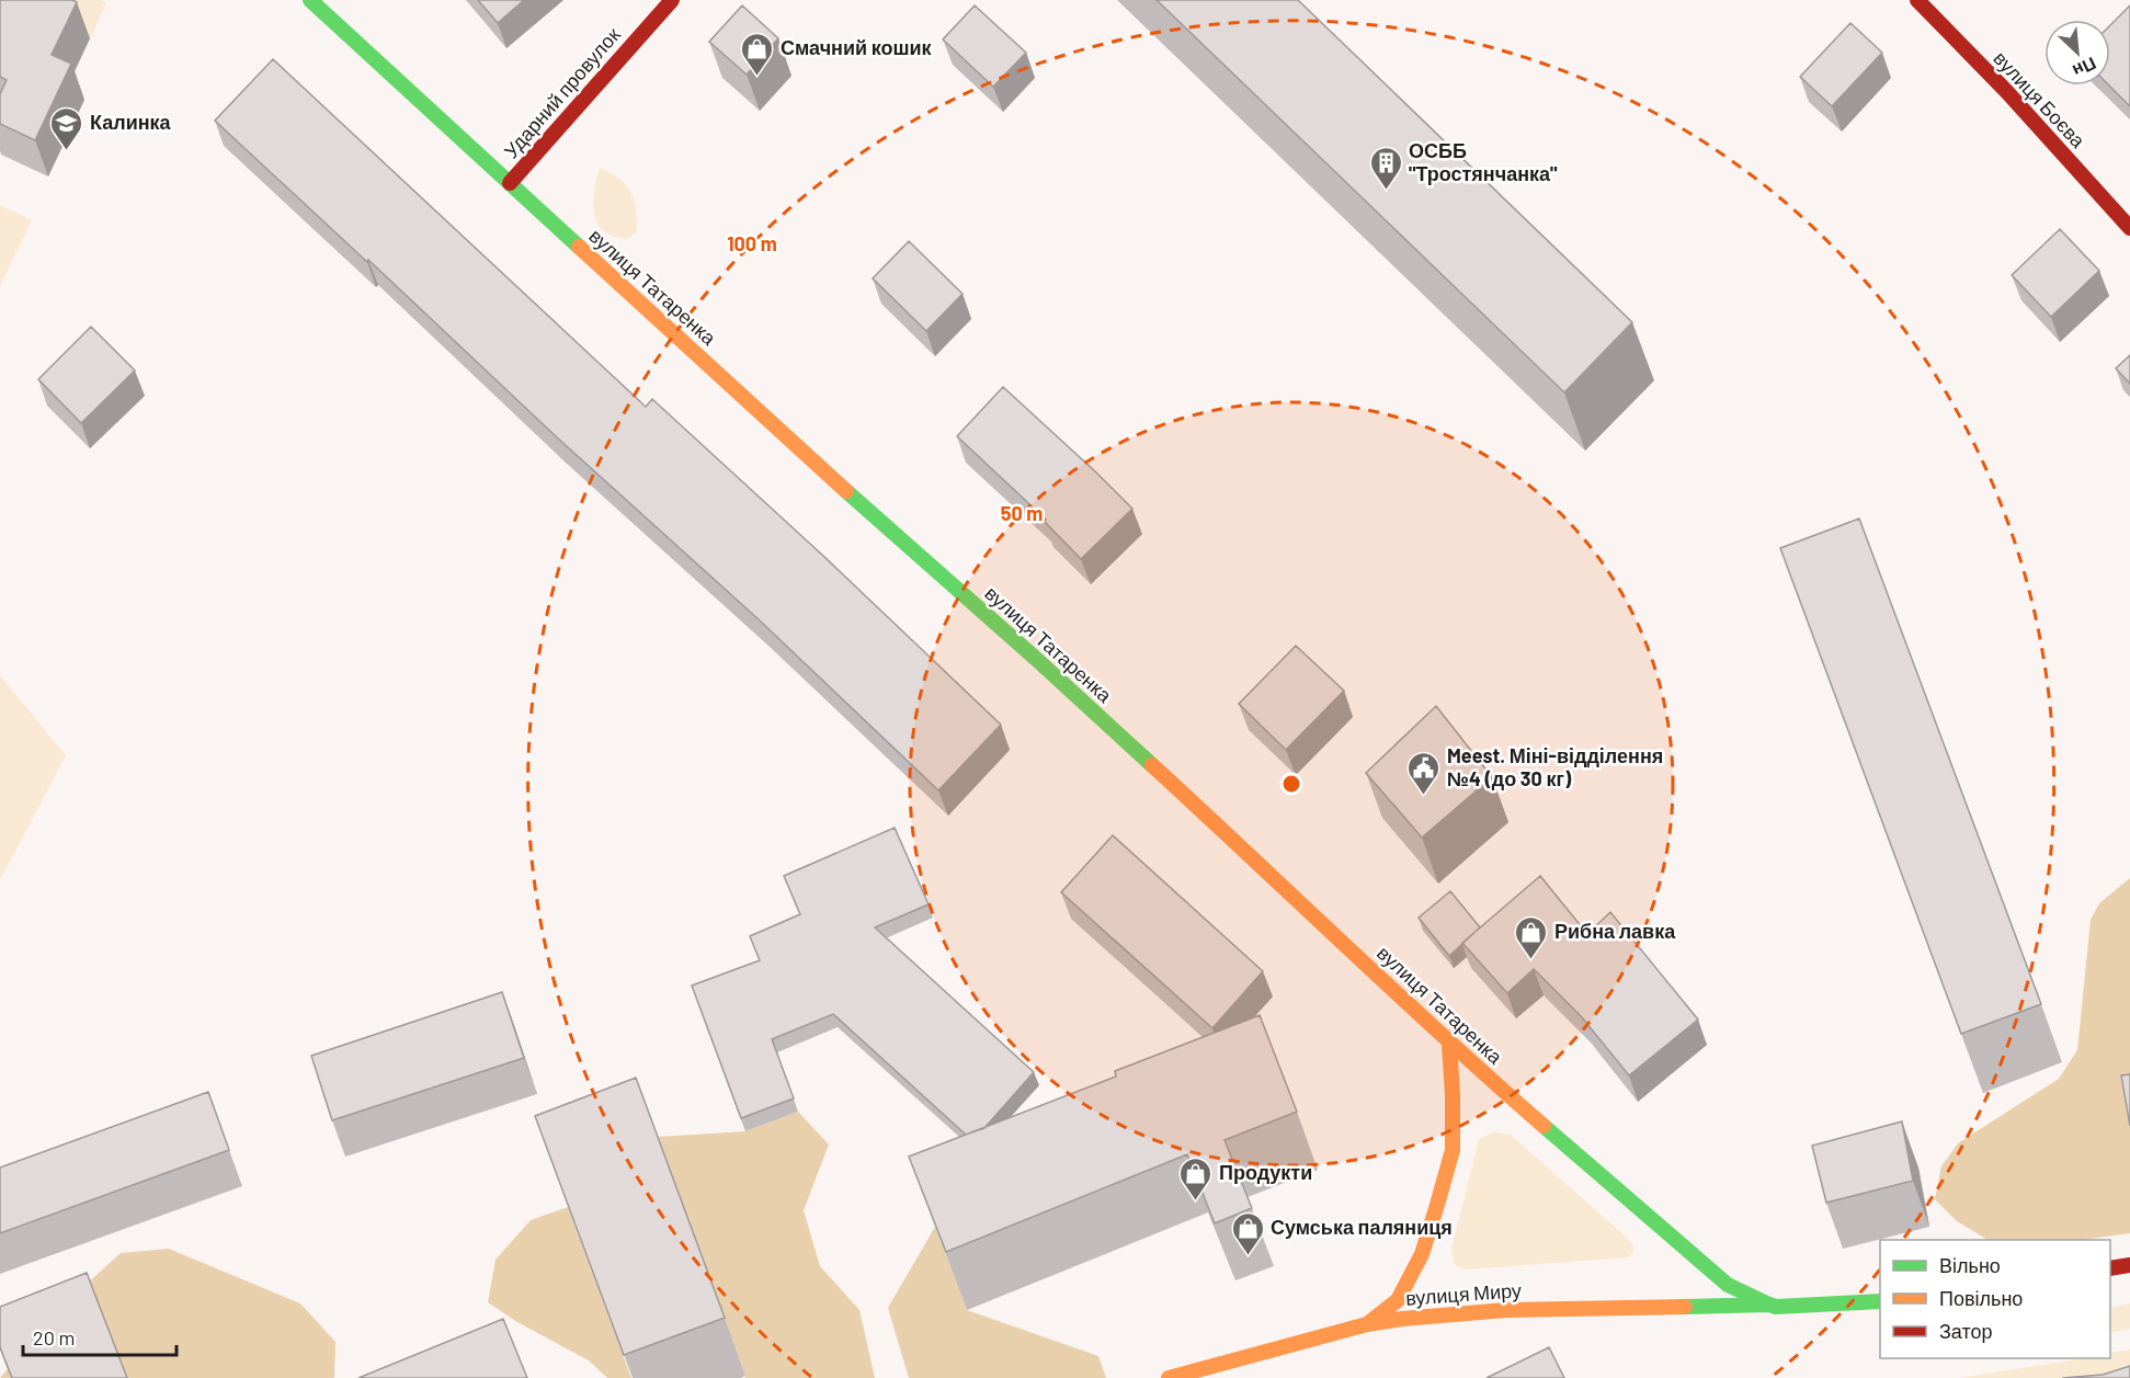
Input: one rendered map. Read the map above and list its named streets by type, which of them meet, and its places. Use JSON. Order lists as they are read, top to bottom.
{
  "streets": {
    "main road": [
      "Ударний провулок",
      "вулиця Боєва",
      "вулиця Татаренка",
      "вулиця Миру"
    ]
  },
  "crossings": [
    ["Ударний провулок", "вулиця Татаренка"],
    ["вулиця Татаренка", "вулиця Миру"]
  ],
  "places": {
    "shop": [
      "Смачний кошик",
      "Рибна лавка",
      "Продукти",
      "Сумська паляниця"
    ],
    "school or university": ["Калинка"],
    "building": ["ОСББ \"Тростянчанка\""],
    "public building": ["Meest. Міні-відділення №4 (до 30 кг)"]
  },
  "legend": ["Вільно", "Повільно", "Затор"],
  "scale_bar": "20 m",
  "north": "bottom right",
  "rings": ["100 m", "50 m"]
}
